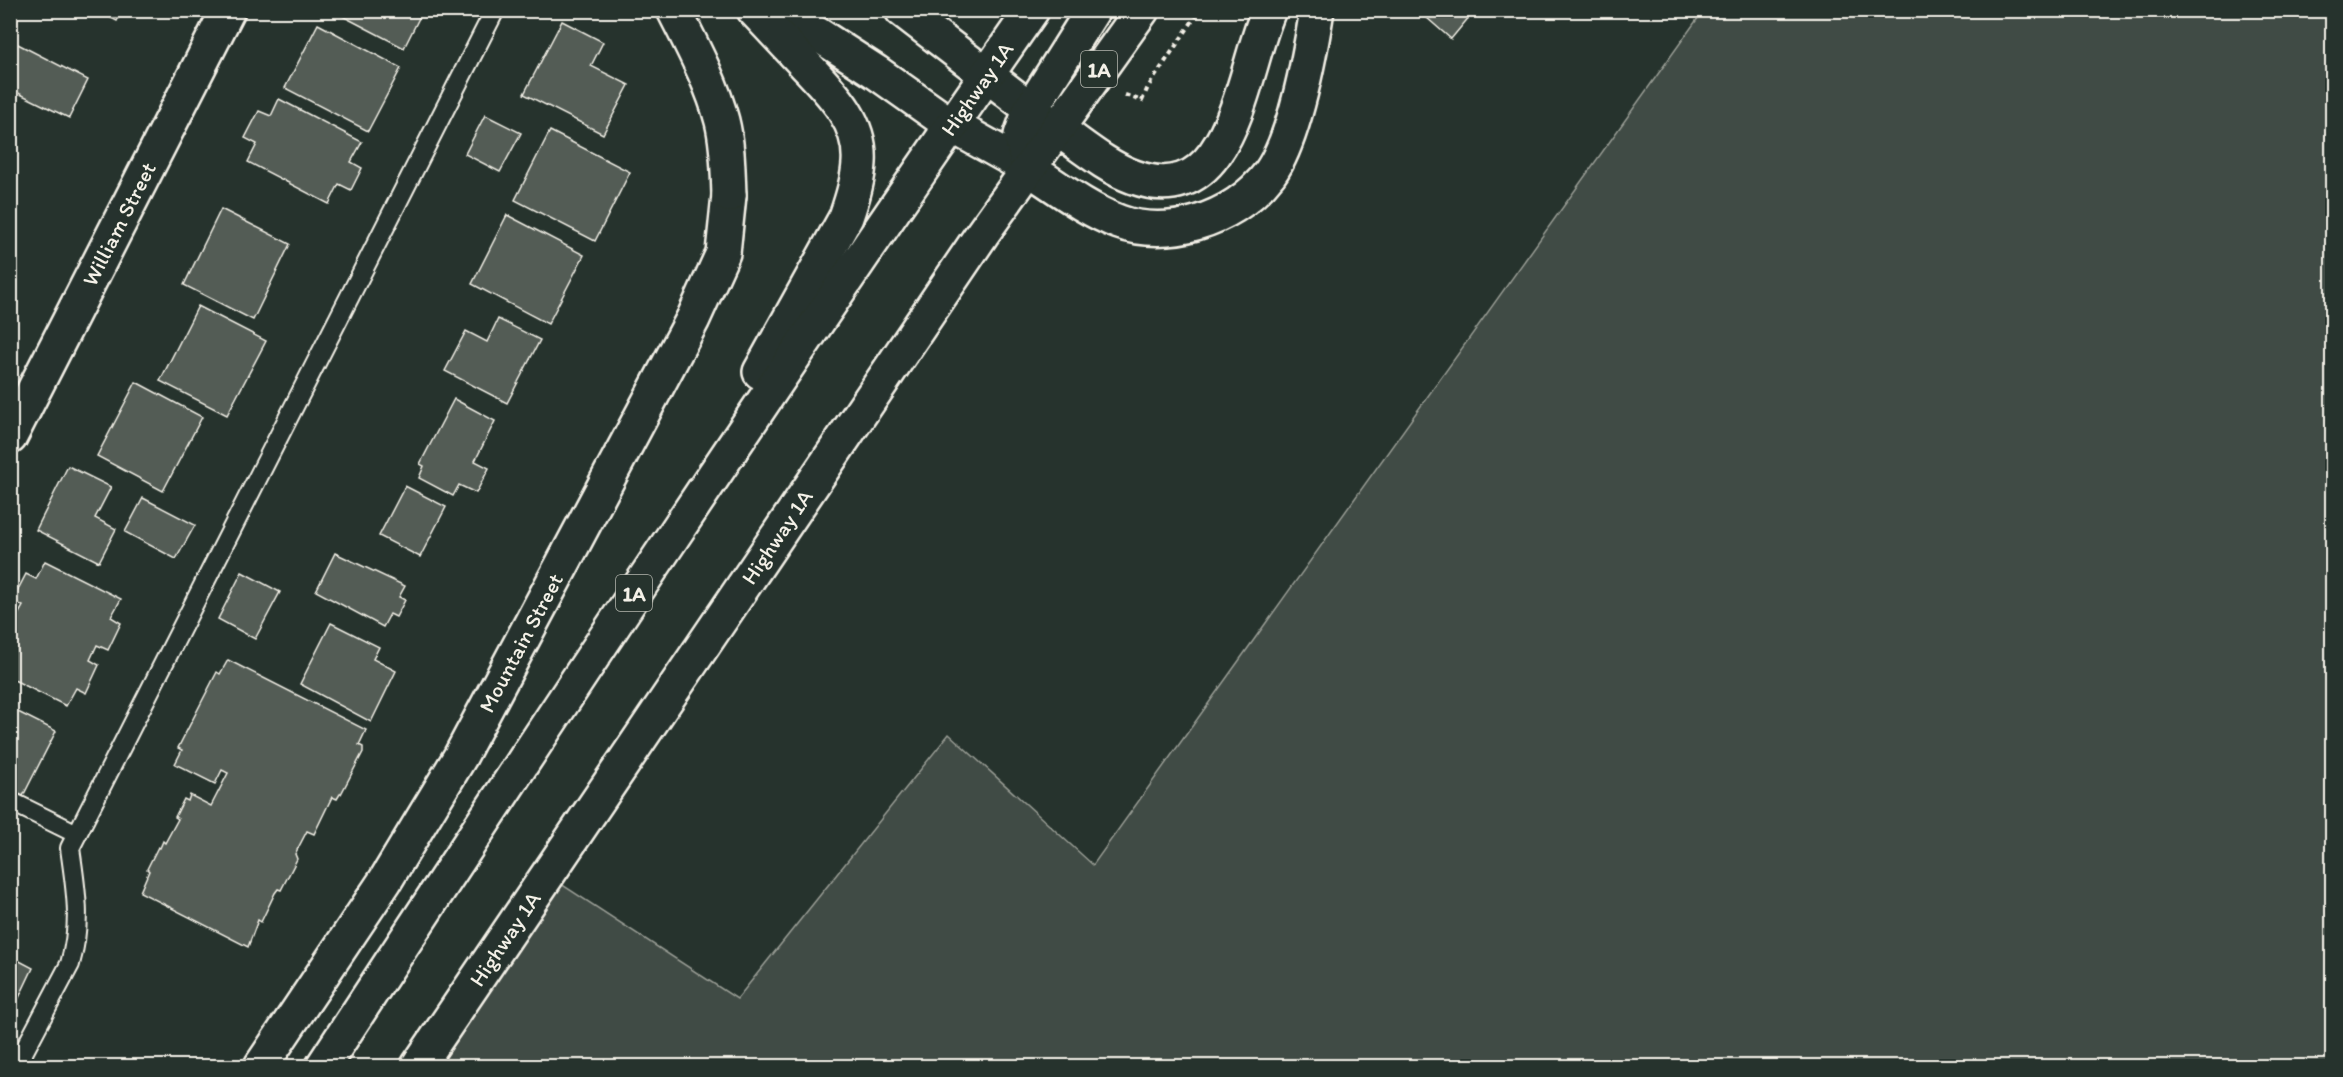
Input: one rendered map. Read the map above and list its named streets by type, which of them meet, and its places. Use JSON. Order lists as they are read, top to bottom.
{
  "streets": {
    "main road": [
      "1A",
      "Highway 1A",
      "William Street",
      "Mountain Street"
    ]
  }
}
